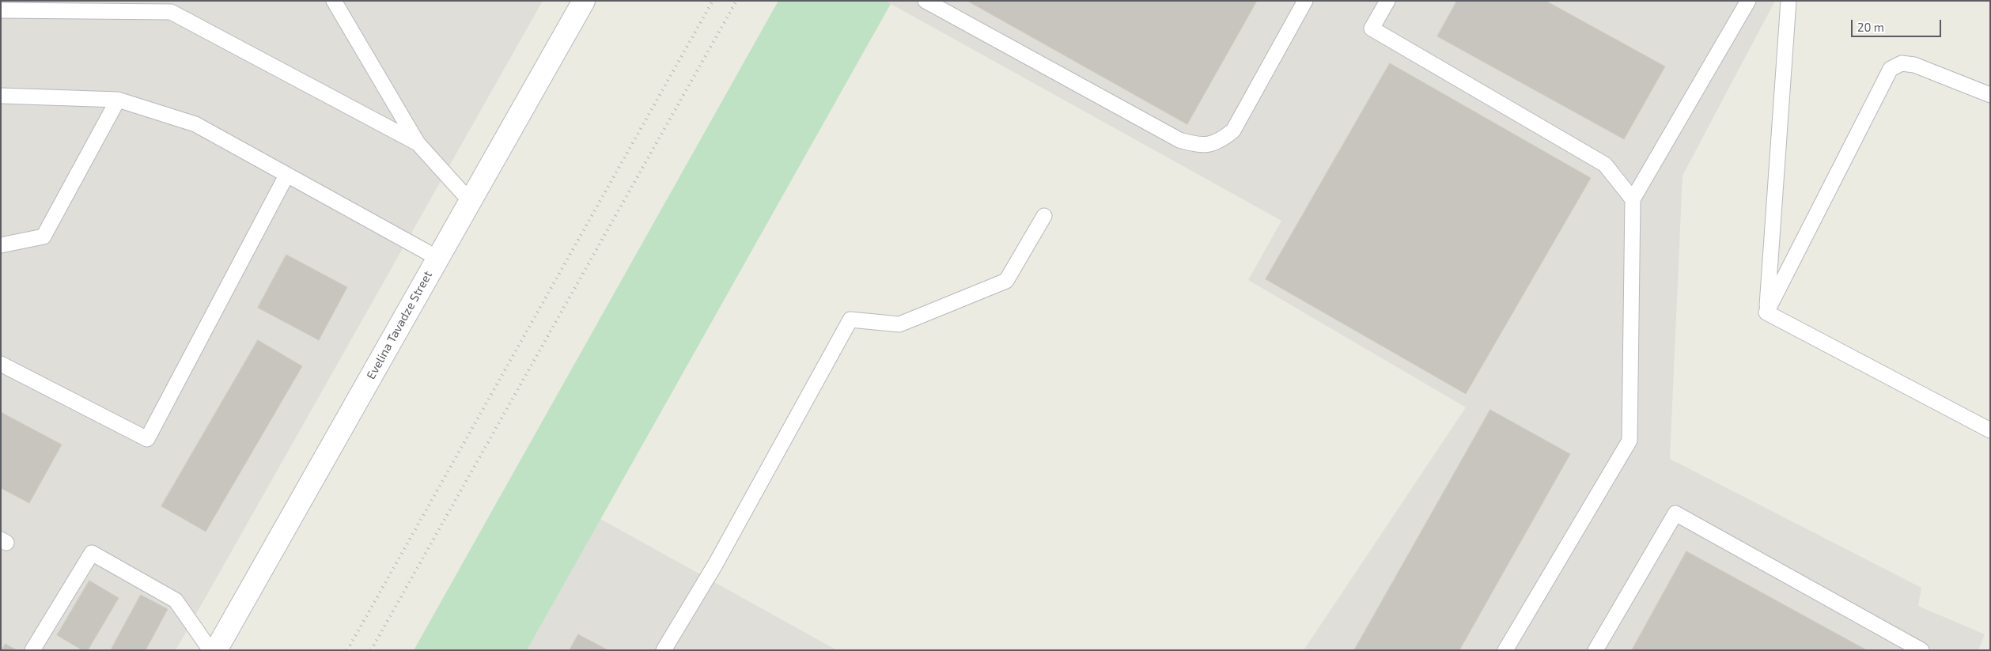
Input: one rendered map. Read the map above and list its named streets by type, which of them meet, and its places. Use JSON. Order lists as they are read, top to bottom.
{
  "streets": {
    "main road": ["Evelina Tavadze Street"]
  },
  "scale_bar": "20 m"
}
